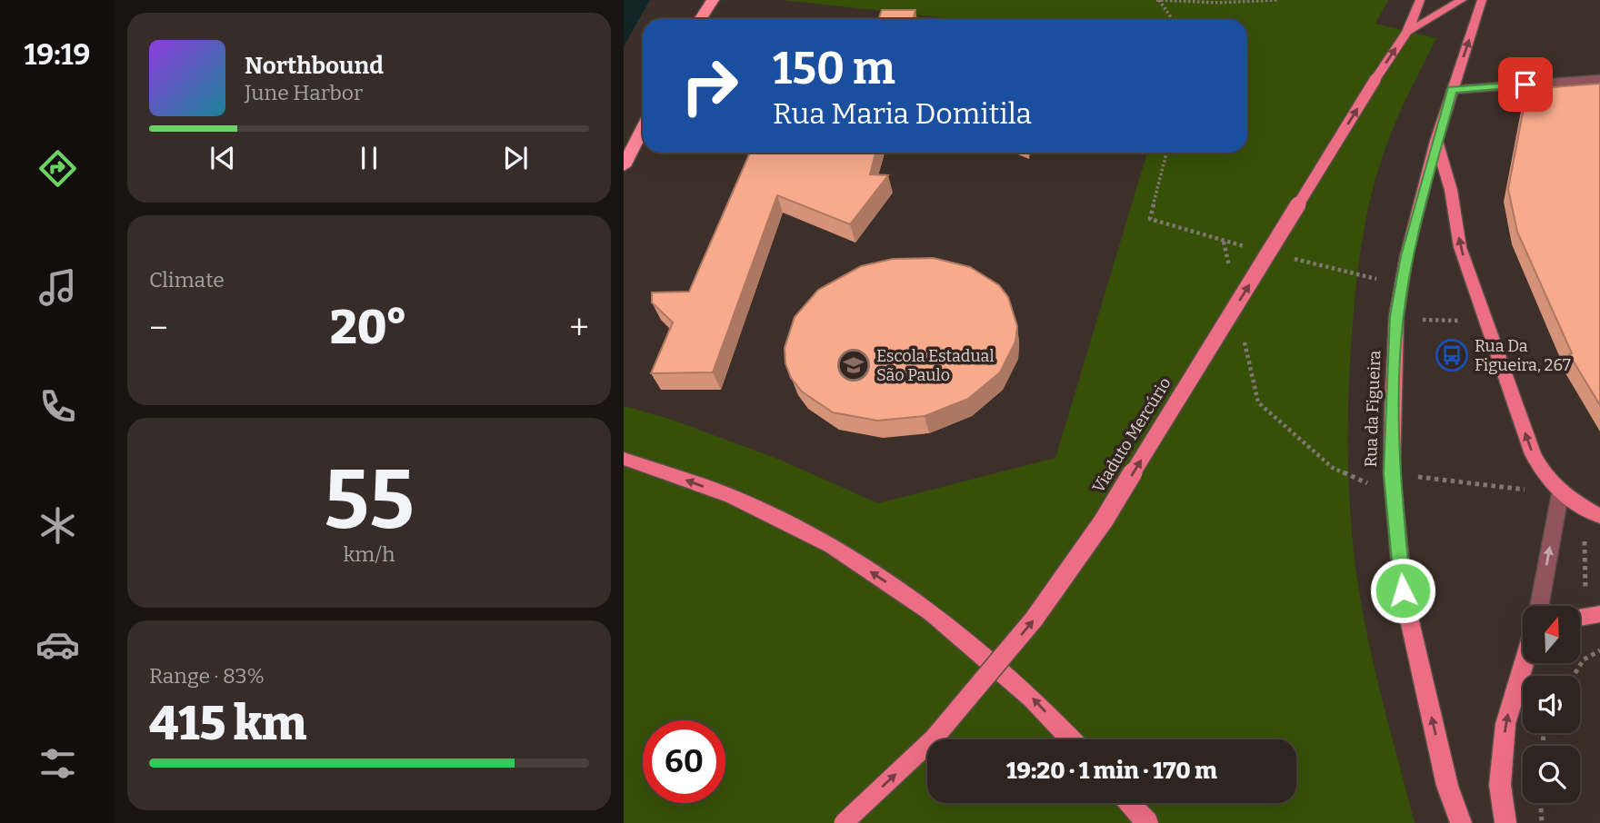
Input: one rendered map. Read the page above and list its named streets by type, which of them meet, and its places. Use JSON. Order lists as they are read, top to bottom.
{
  "streets": {
    "main road": ["Rua da Figueira", "Viaduto Mercúrio"]
  },
  "one_way": ["Viaduto Mercúrio"],
  "places": {
    "bus stop": ["Rua Da Figueira, 267"],
    "school or university": ["Escola Estadual São Paulo"]
  },
  "north": "top",
  "page": {
    "tabs": "19:19",
    "turn": ["150 m", "Rua Maria Domitila"],
    "song": ["Northbound", "June Harbor"],
    "tile": [
      "Climate",
      ["55", "km/h"],
      ["Range · 83%", "415 km"]
    ],
    "heat": ["−", "20°", "+"],
    "limit": "60",
    "trip": "19:20 · 1 min · 170 m"
  }
}
